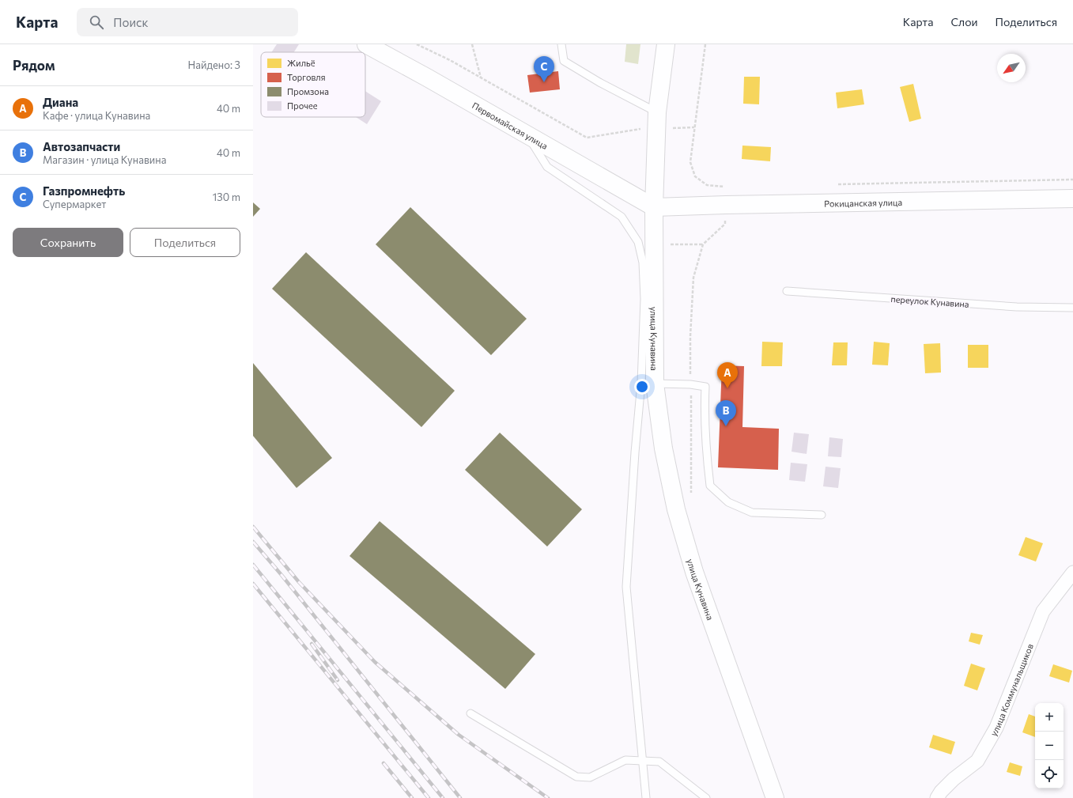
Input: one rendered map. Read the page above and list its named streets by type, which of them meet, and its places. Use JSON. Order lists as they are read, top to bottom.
{
  "streets": {
    "main road": ["Первомайская улица", "Рокицанская улица", "улица Кунавина"],
    "street": ["улица Коммунальщиков"],
    "lane": ["переулок Кунавина"]
  },
  "crossings": [
    ["Первомайская улица", "Рокицанская улица"],
    ["Первомайская улица", "улица Кунавина"],
    ["Рокицанская улица", "улица Кунавина"]
  ],
  "legend": [
    "Жильё",
    "Торговля",
    "Промзона",
    "Прочее"
  ],
  "north": "bottom left",
  "page": {
    "header": "Карта",
    "search": "Поиск",
    "nav": ["Карта", "Слои", "Поделиться"],
    "heading": ["Рядом", "Найдено: 3"],
    "pins": ["C", "A", "B"],
    "list": [
      {
        "mark": "A",
        "name": "Диана",
        "note": "Кафе · улица Кунавина",
        "value": "40 m"
      },
      {
        "mark": "B",
        "name": "Автозапчасти",
        "note": "Магазин · улица Кунавина",
        "value": "40 m"
      },
      {
        "mark": "C",
        "name": "Газпромнефть",
        "note": "Супермаркет",
        "value": "130 m"
      }
    ],
    "buttons": ["Сохранить", "Поделиться"],
    "map_buttons": ["+", "−"]
  }
}
